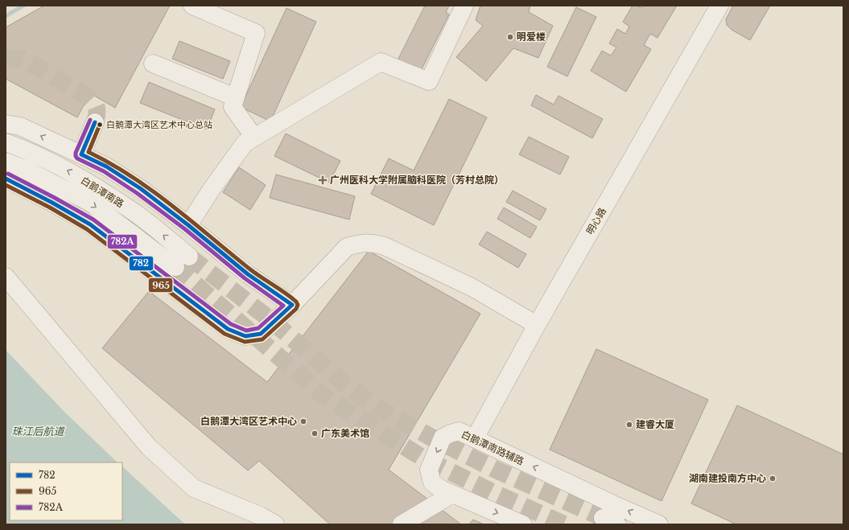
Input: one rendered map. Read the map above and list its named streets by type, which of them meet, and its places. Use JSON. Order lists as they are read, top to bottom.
{
  "streets": {
    "street": ["白鹅潭南路", "明心路", "白鹅潭南路辅路"]
  },
  "crossings": [
    ["明心路", "白鹅潭南路辅路"]
  ],
  "water": ["珠江后航道"],
  "places": {
    "other": [
      "明爱楼",
      "白鹅潭大湾区艺术中心总站",
      "白鹅潭大湾区艺术中心",
      "建睿大厦",
      "广东美术馆",
      "湖南建投南方中心"
    ],
    "health": ["广州医科大学附属脑科医院（芳村总院）"]
  },
  "lines": ["transit line 782A", "transit line 782", "transit line 965"],
  "legend": ["782", "965", "782A"]
}
